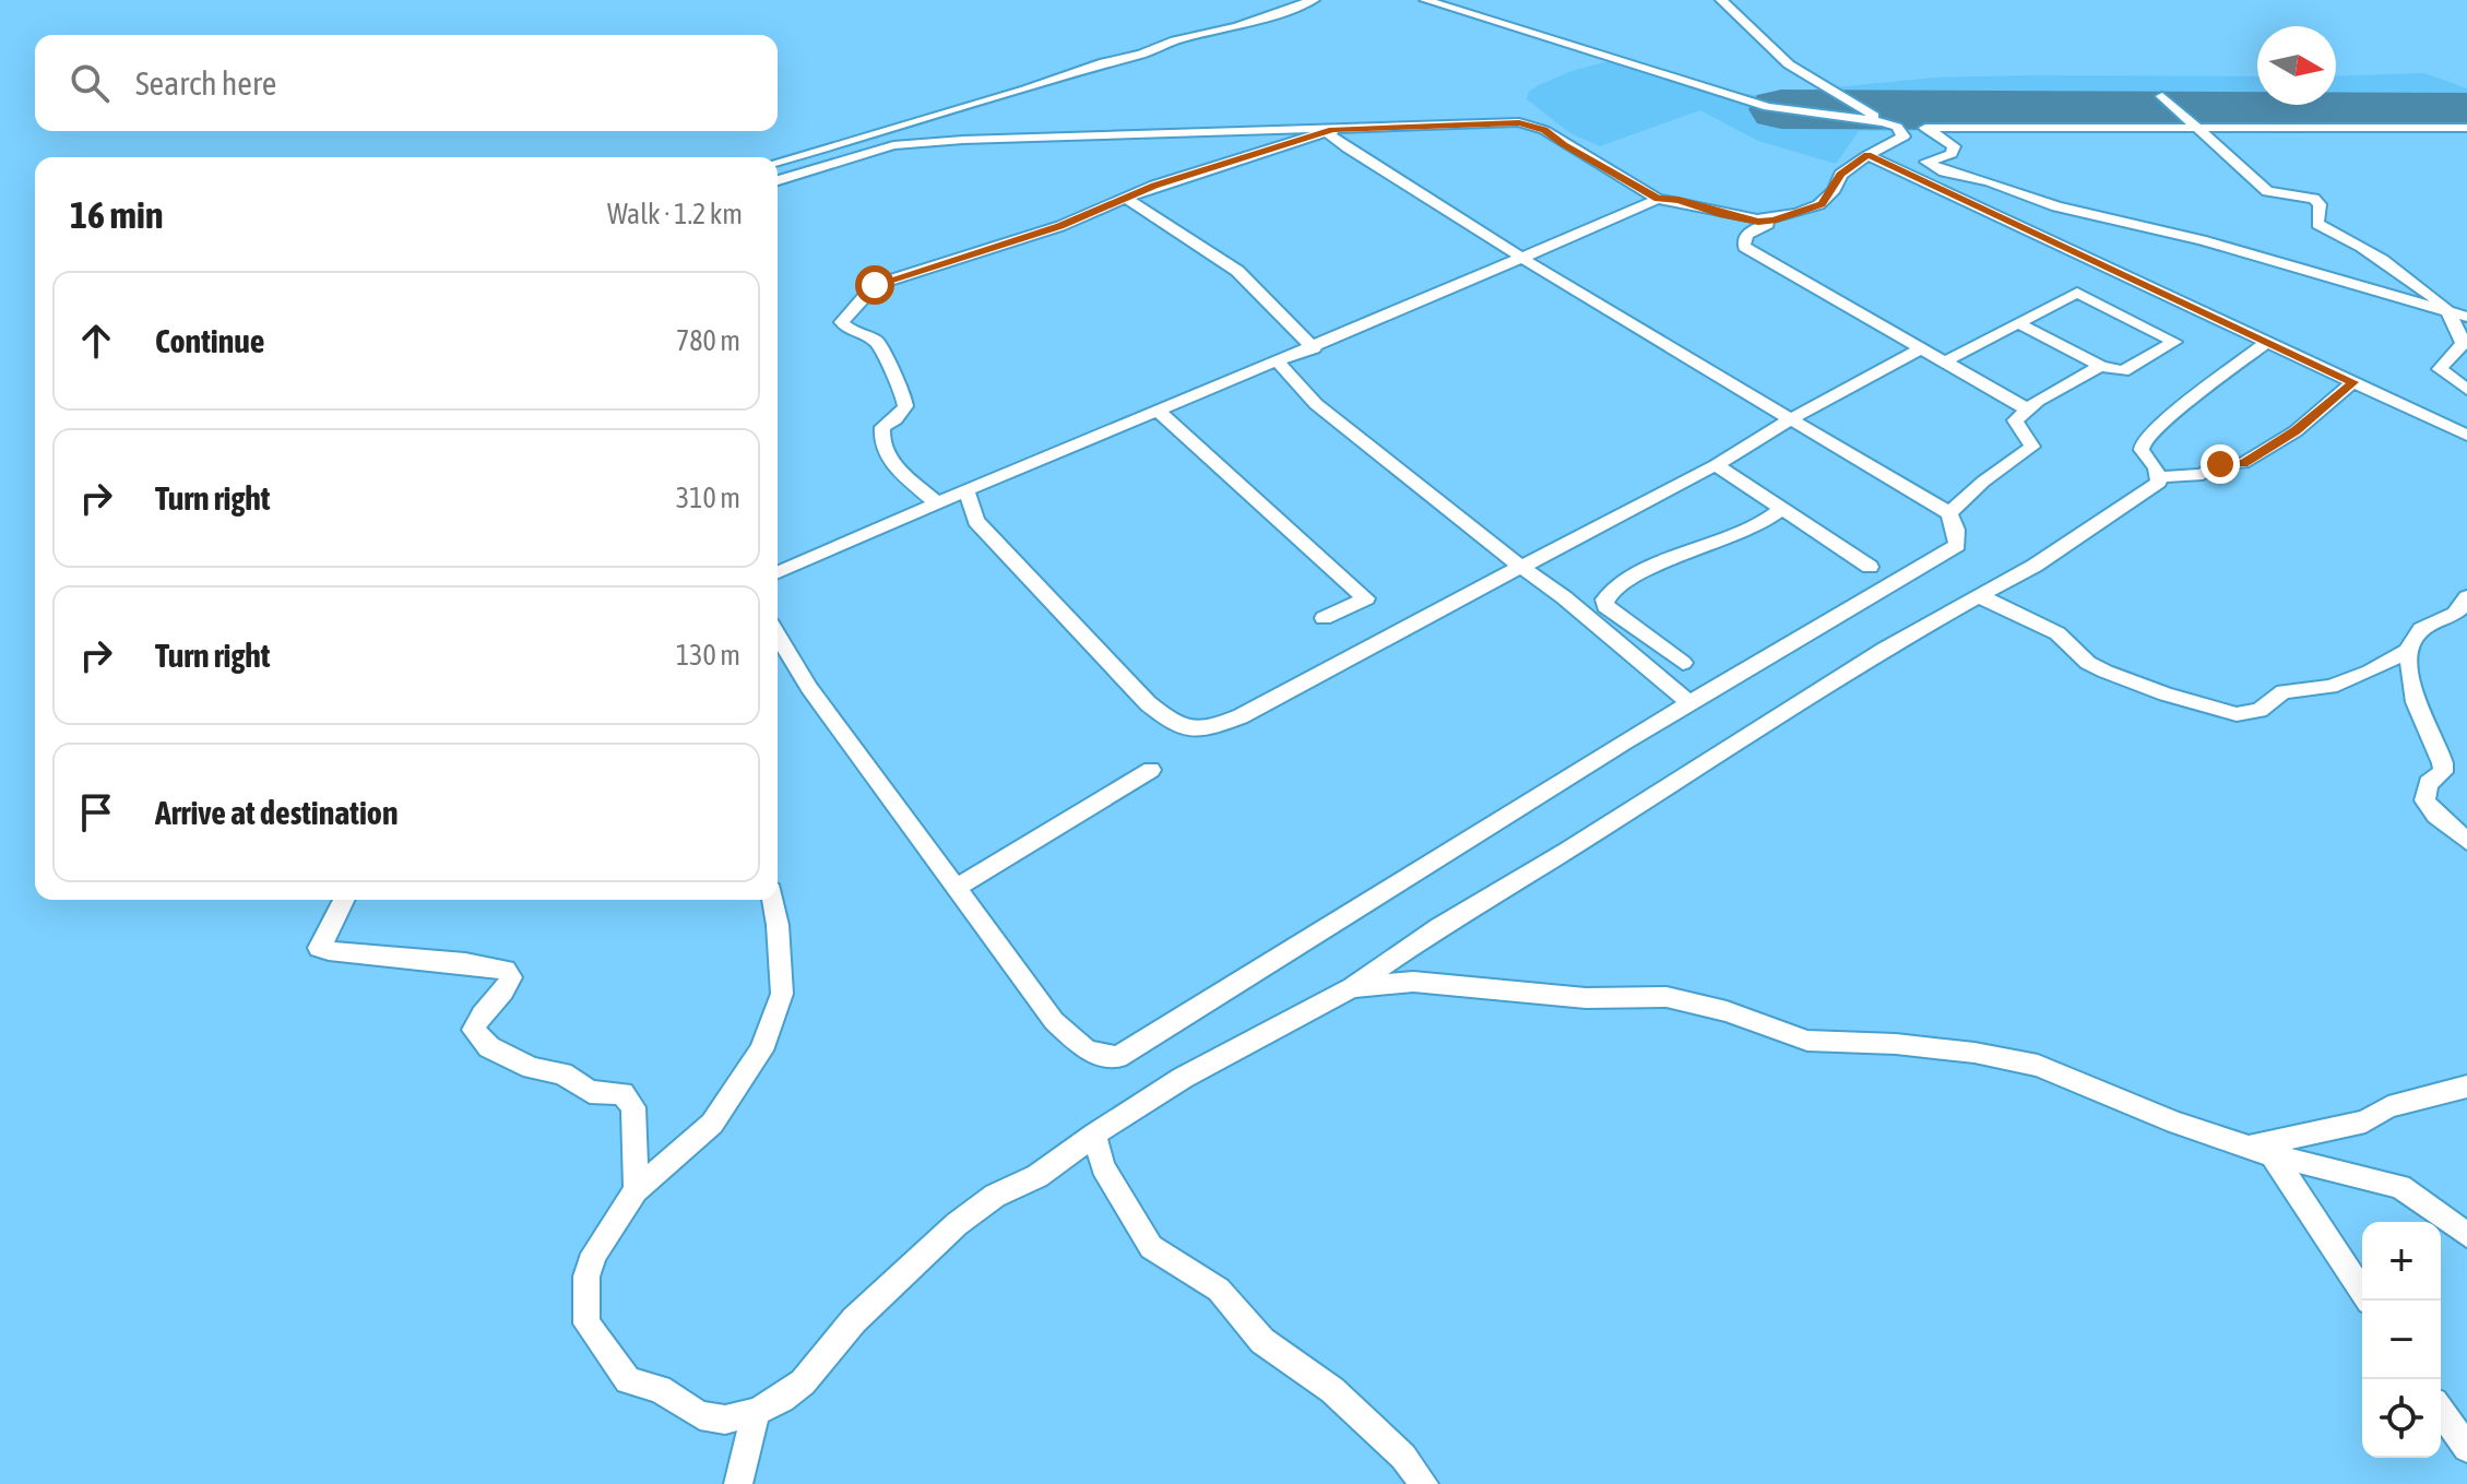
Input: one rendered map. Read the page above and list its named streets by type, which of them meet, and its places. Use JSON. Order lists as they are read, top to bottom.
{
  "north": "right",
  "page": {
    "search": "Search here",
    "heading": ["16 min", "Walk · 1.2 km"],
    "list": [
      ["Continue", "780 m"],
      ["Turn right", "310 m"],
      ["Turn right", "130 m"],
      "Arrive at destination"
    ],
    "map_buttons": ["+", "−"]
  }
}
